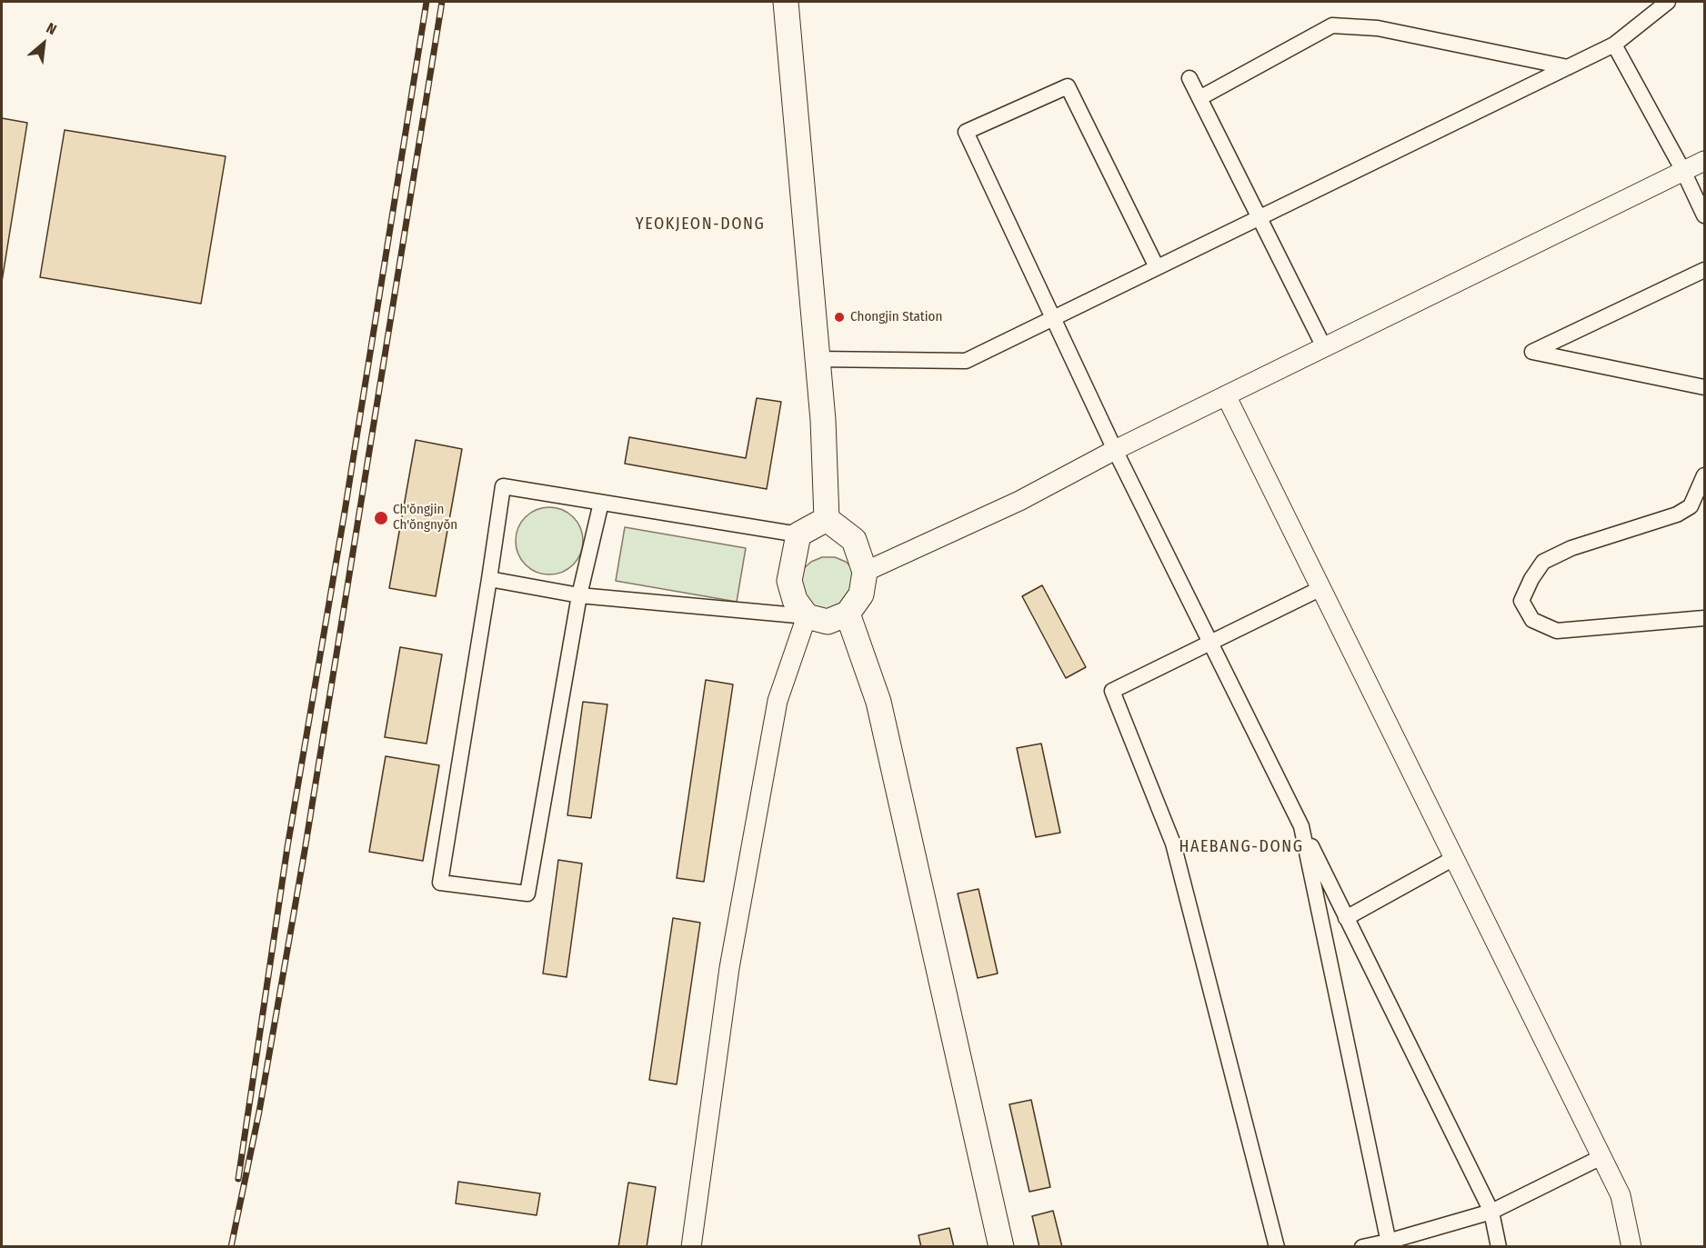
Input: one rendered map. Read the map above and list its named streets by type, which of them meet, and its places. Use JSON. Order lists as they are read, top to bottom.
{
  "districts": ["YEOKJEON-DONG", "HAEBANG-DONG"],
  "places": ["Chongjin Station", "Ch'ŏngjin Ch'ŏngnyŏn"],
  "north": "top right"
}
